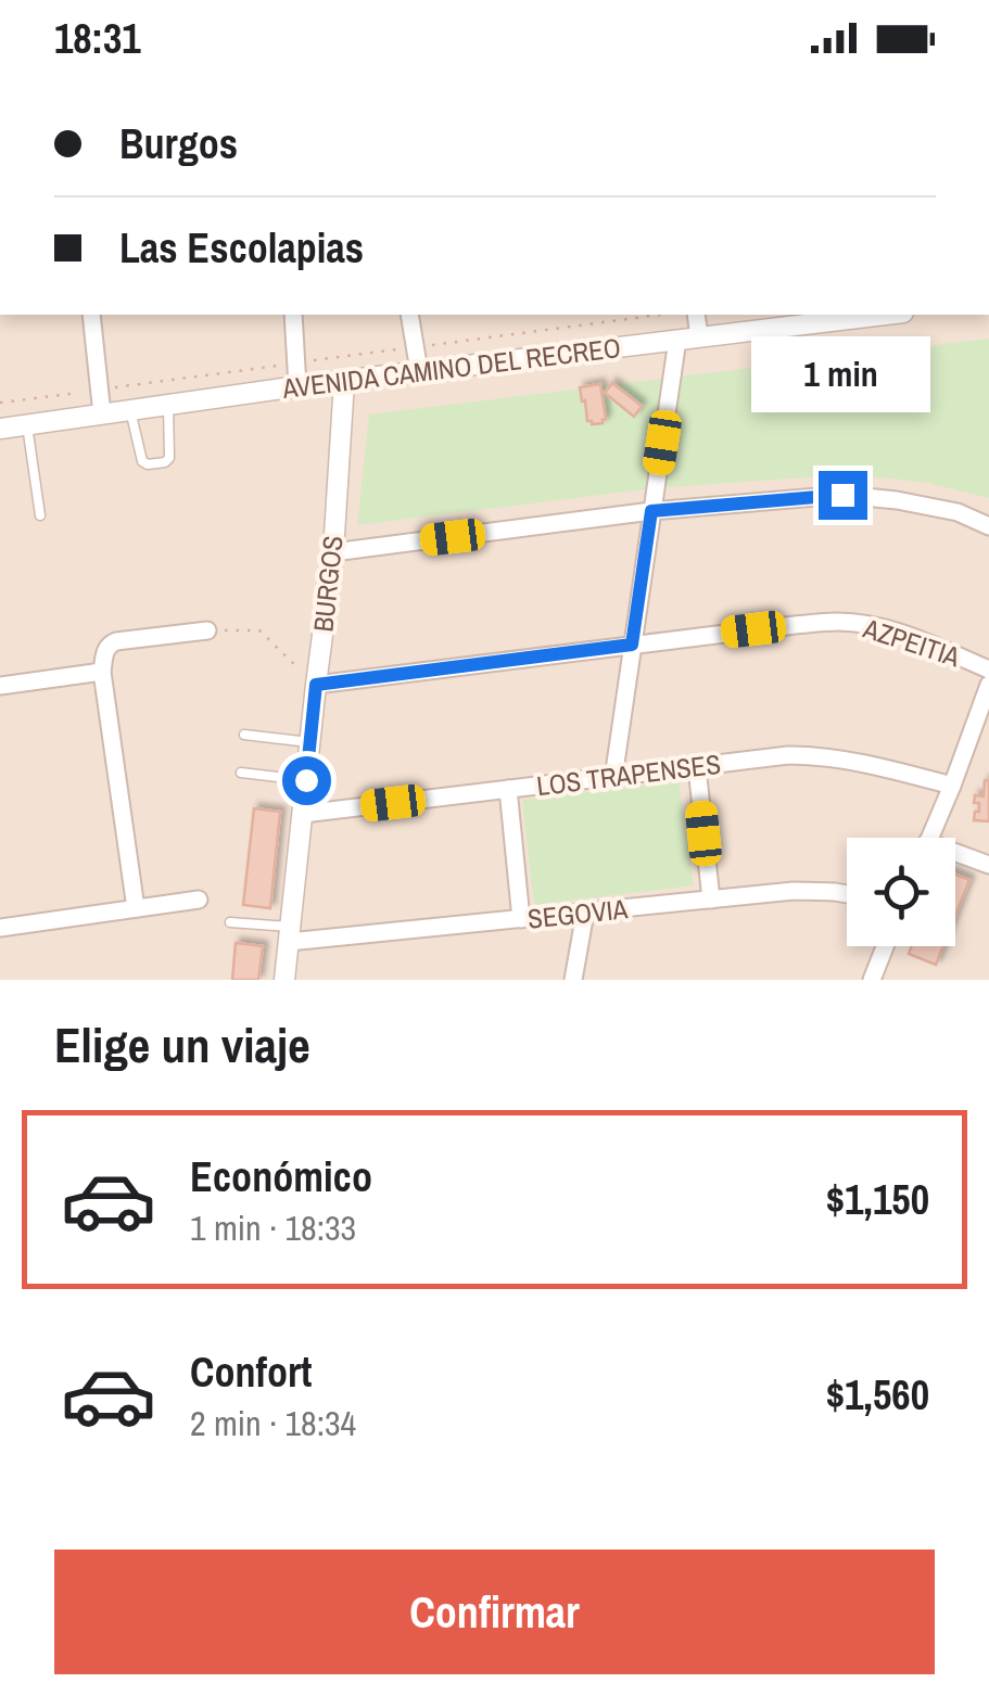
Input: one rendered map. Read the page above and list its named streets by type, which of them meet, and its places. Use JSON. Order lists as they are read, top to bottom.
{
  "streets": {
    "street": [
      "AVENIDA CAMINO DEL RECREO",
      "BURGOS",
      "AZPEITIA",
      "LOS TRAPENSES",
      "SEGOVIA"
    ]
  },
  "crossings": [
    ["AVENIDA CAMINO DEL RECREO", "BURGOS"],
    ["BURGOS", "AZPEITIA"],
    ["BURGOS", "LOS TRAPENSES"],
    ["BURGOS", "SEGOVIA"]
  ],
  "page": {
    "status": "18:31",
    "banner": ["Burgos", "Las Escolapias"],
    "bubble": "1 min",
    "heading": "Elige un viaje",
    "list": [
      {
        "name": "Económico",
        "note": "1 min · 18:33",
        "value": "$1,150"
      },
      {
        "name": "Confort",
        "note": "2 min · 18:34",
        "value": "$1,560"
      }
    ],
    "buttons": "Confirmar"
  }
}
